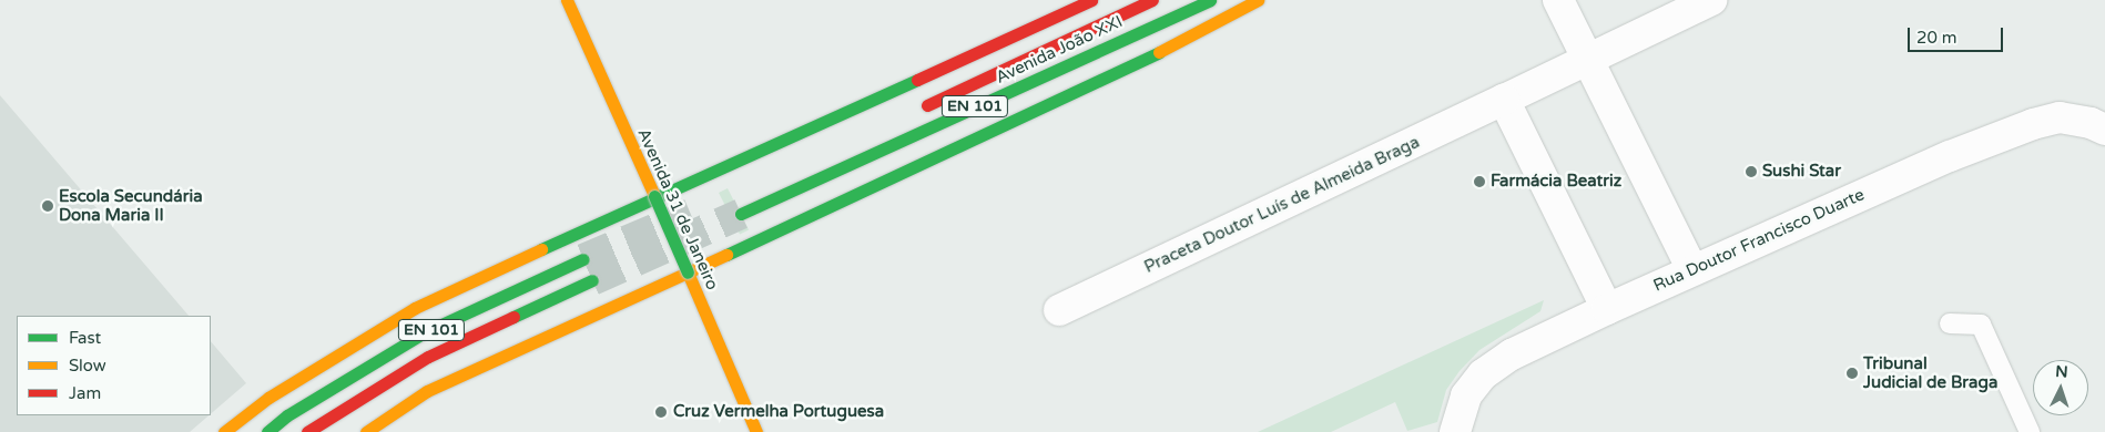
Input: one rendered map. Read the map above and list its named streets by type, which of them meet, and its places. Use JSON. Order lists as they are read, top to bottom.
{
  "streets": {
    "main road": ["Avenida João XXI", "EN 101", "Avenida 31 de Janeiro"],
    "street": ["Praceta Doutor Luís de Almeida Braga", "Rua Doutor Francisco Duarte"]
  },
  "places": [
    "Sushi Star",
    "Farmácia Beatriz",
    "Escola Secundária Dona Maria II",
    "Tribunal Judicial de Braga",
    "Cruz Vermelha Portuguesa"
  ],
  "legend": ["Fast", "Slow", "Jam"],
  "scale_bar": "20 m",
  "north": "top"
}
